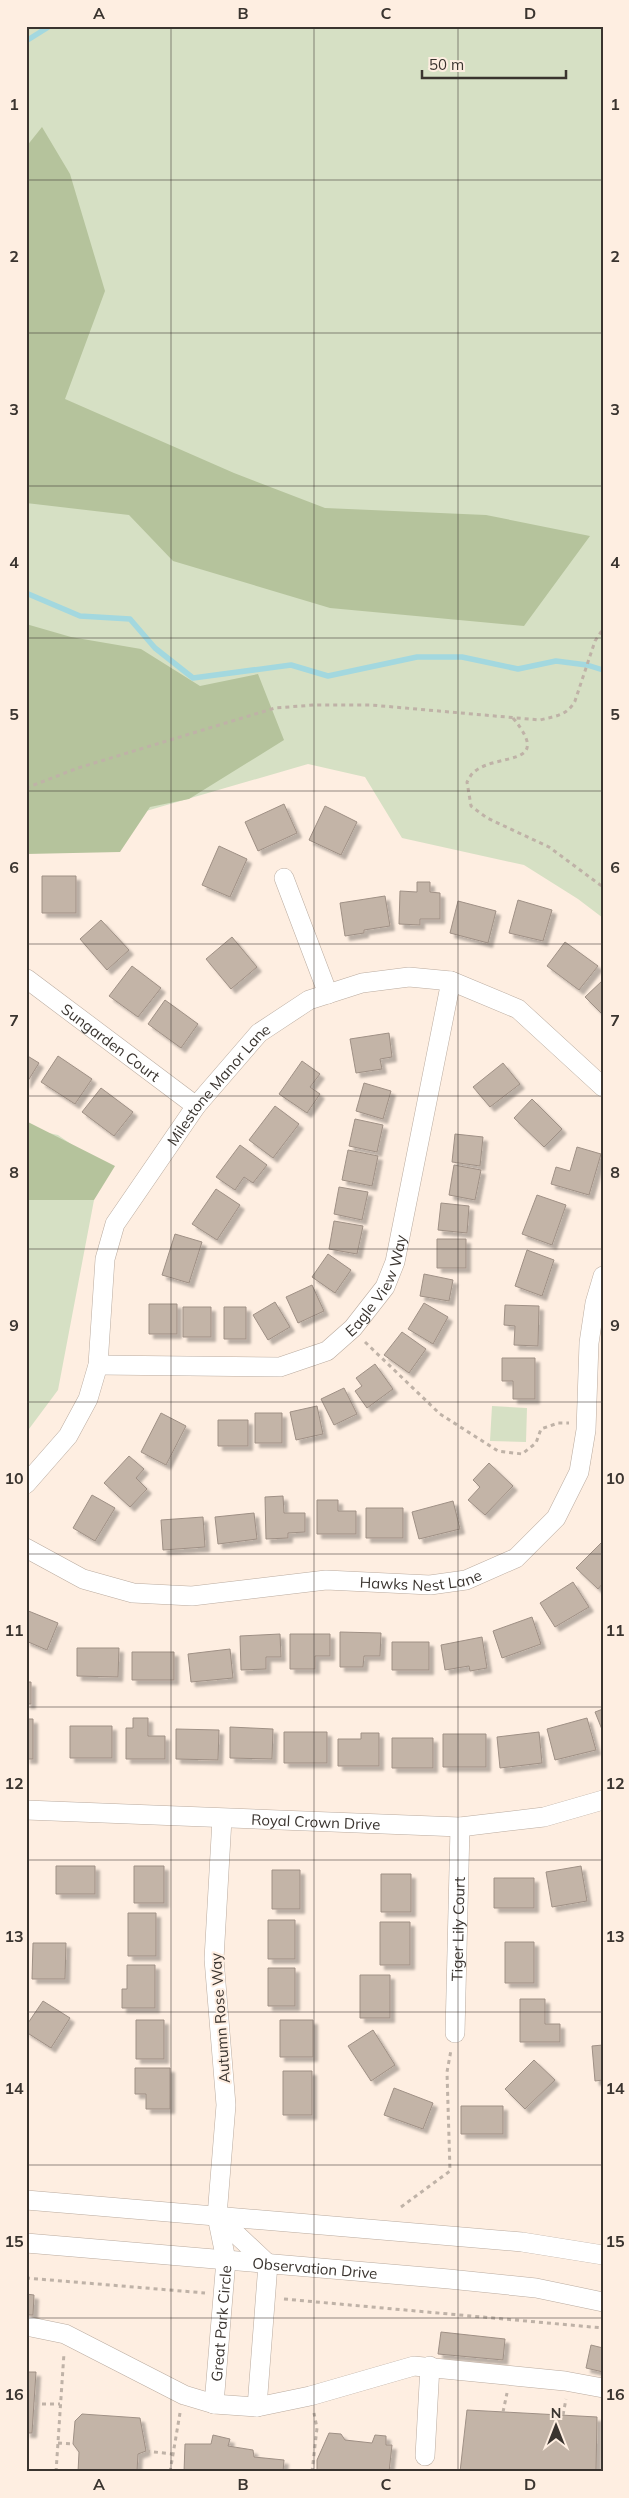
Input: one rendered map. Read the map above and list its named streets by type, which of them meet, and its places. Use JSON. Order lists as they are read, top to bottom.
{
  "streets": {
    "street": [
      "Sungarden Court",
      "Milestone Manor Lane",
      "Eagle View Way",
      "Hawks Nest Lane",
      "Royal Crown Drive",
      "Tiger Lily Court",
      "Autumn Rose Way",
      "Observation Drive",
      "Great Park Circle"
    ]
  },
  "crossings": [
    ["Sungarden Court", "Milestone Manor Lane"],
    ["Milestone Manor Lane", "Eagle View Way"],
    ["Royal Crown Drive", "Tiger Lily Court"],
    ["Royal Crown Drive", "Autumn Rose Way"],
    ["Autumn Rose Way", "Great Park Circle"],
    ["Observation Drive", "Great Park Circle"]
  ],
  "scale_bar": "50 m",
  "north": "top",
  "grid": {
    "columns": [
      "A",
      "B",
      "C",
      "D"
    ],
    "rows": [
      "1",
      "2",
      "3",
      "4",
      "5",
      "6",
      "7",
      "8",
      "9",
      "10",
      "11",
      "12",
      "13",
      "14",
      "15",
      "16"
    ]
  }
}
